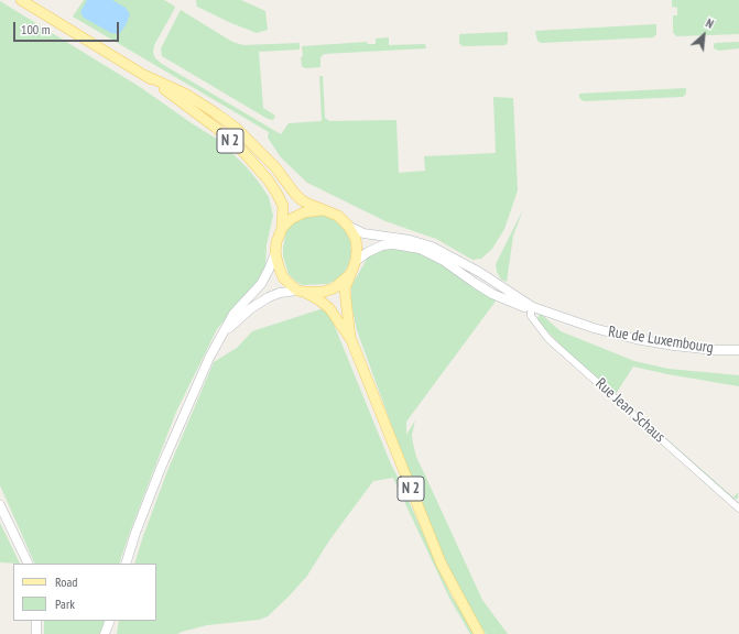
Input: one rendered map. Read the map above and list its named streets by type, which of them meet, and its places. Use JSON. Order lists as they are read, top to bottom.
{
  "streets": {
    "main road": ["N 2", "Rue de Luxembourg"],
    "street": ["Rue Jean Schaus"]
  },
  "crossings": [
    ["N 2", "Rue de Luxembourg"],
    ["Rue de Luxembourg", "Rue Jean Schaus"]
  ],
  "legend": ["Road", "Park"],
  "scale_bar": "100 m",
  "north": "top right"
}
